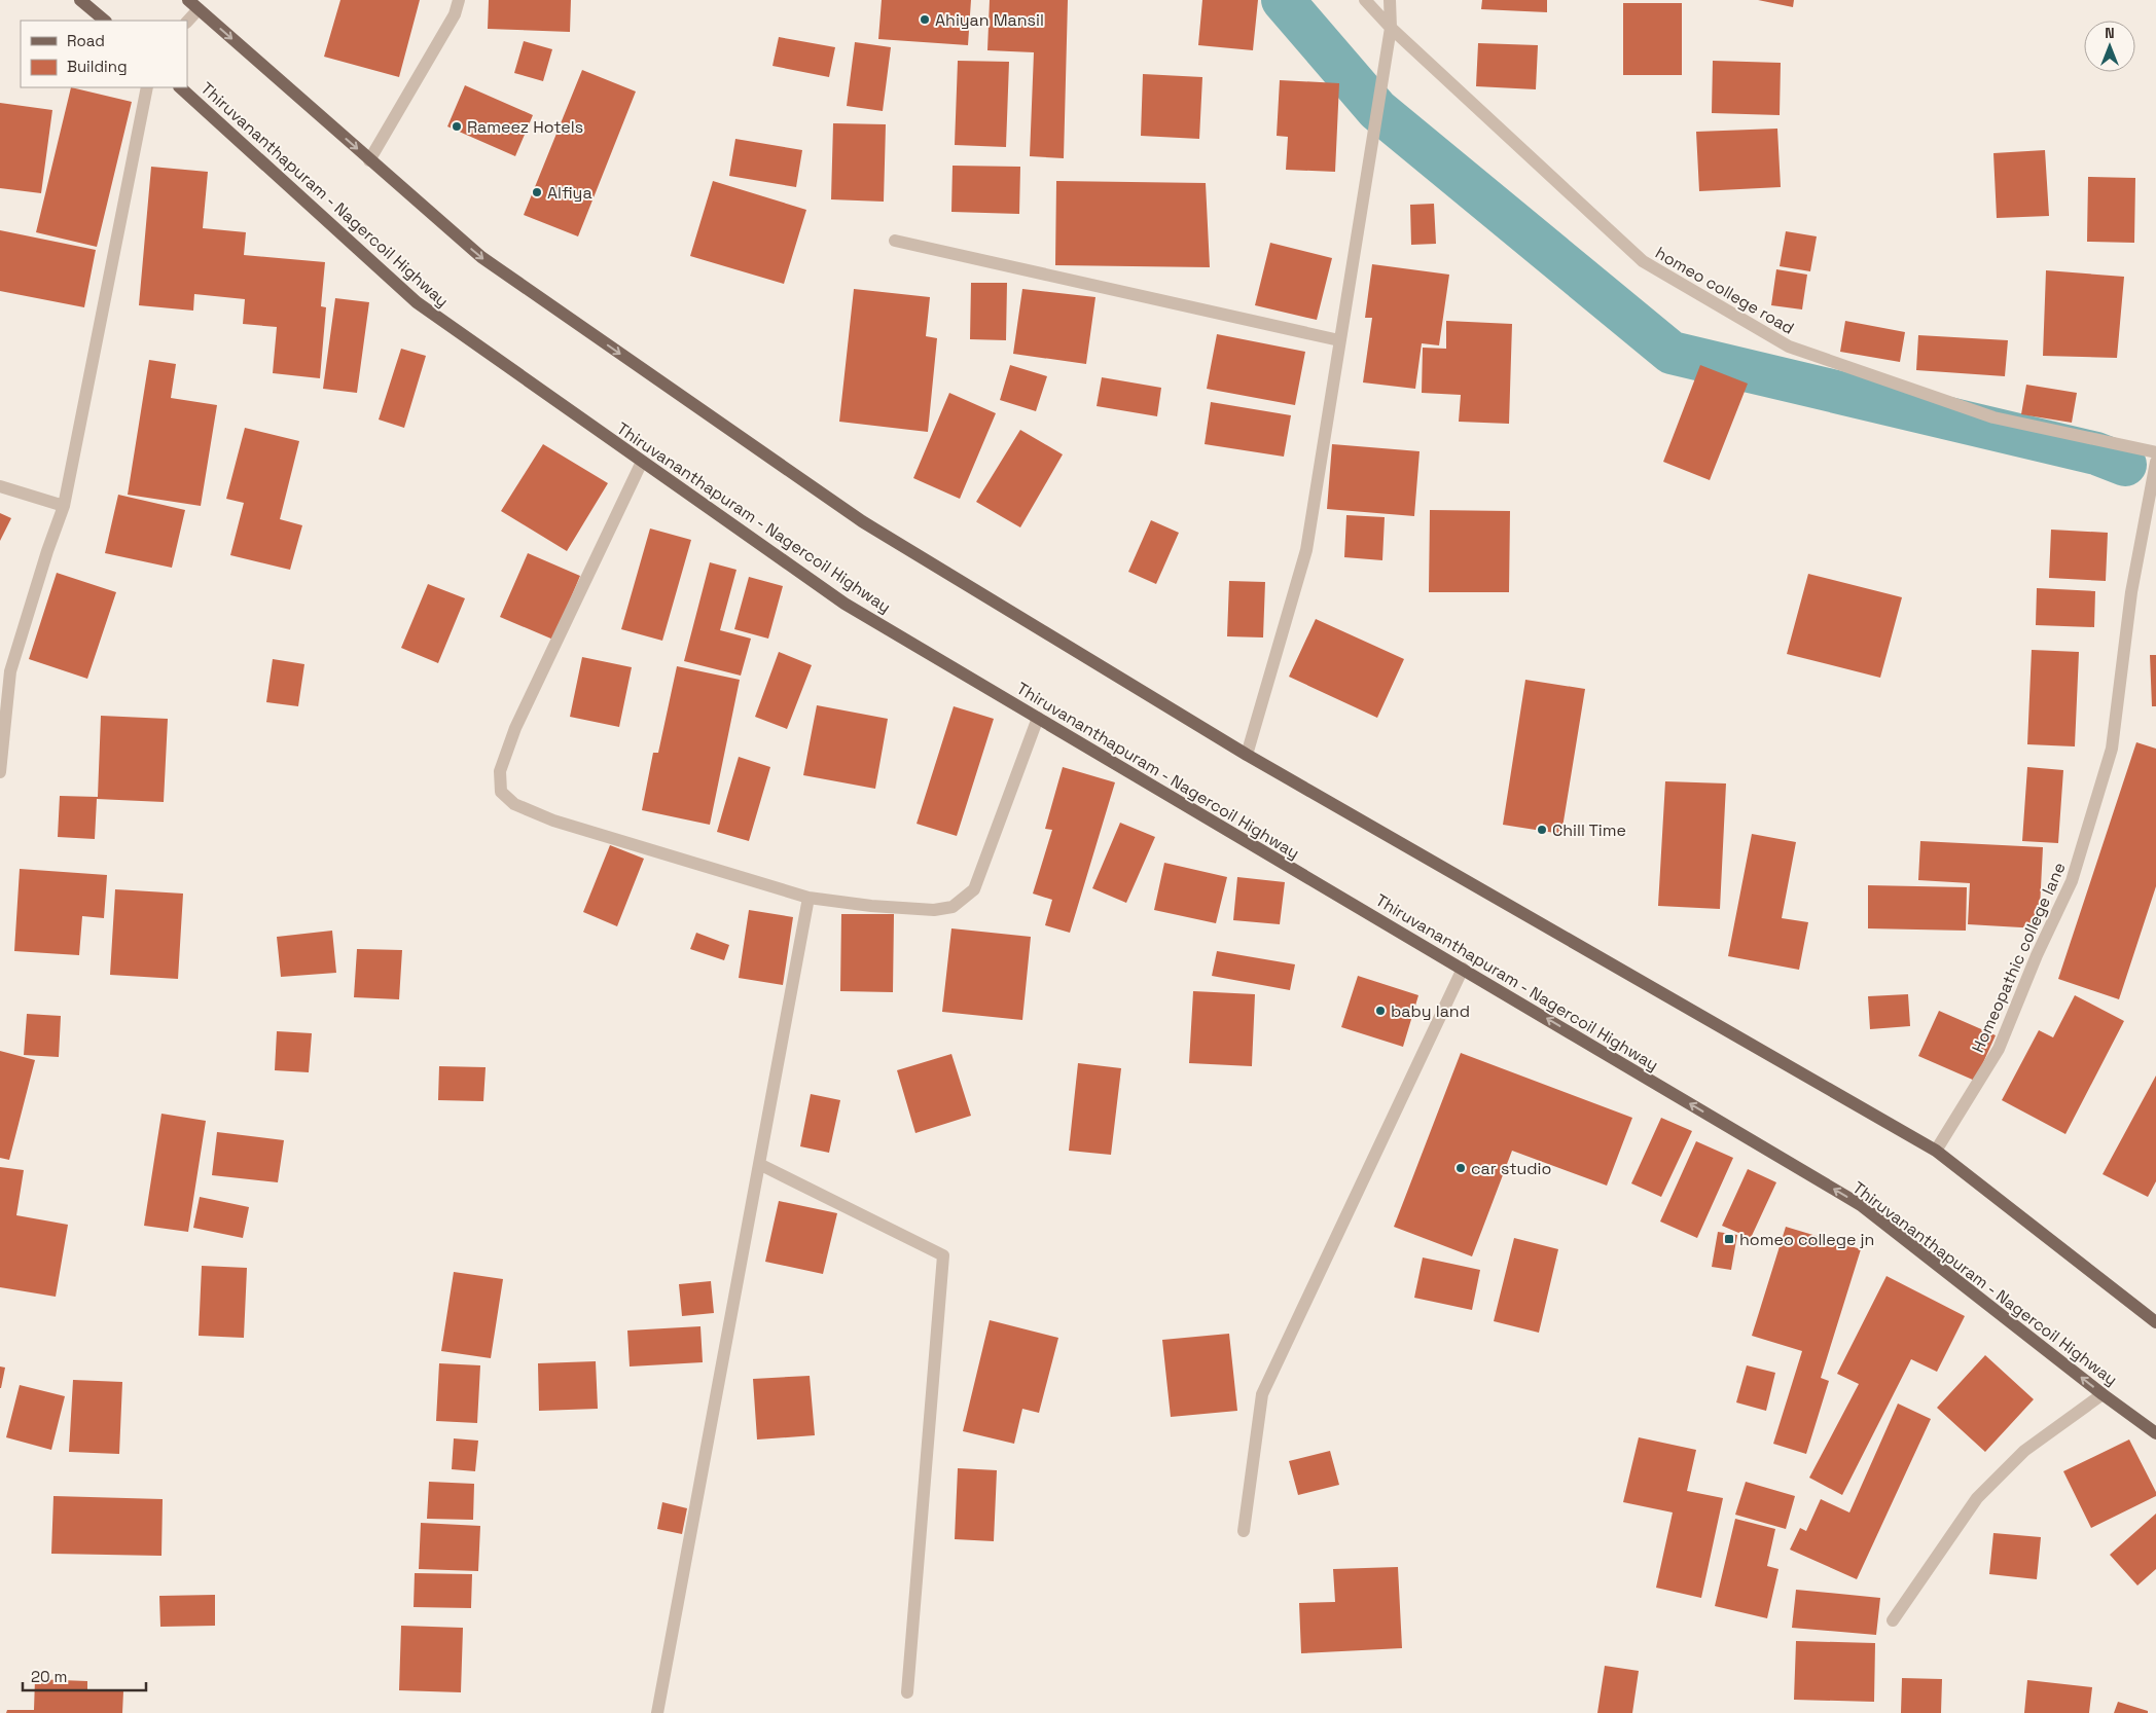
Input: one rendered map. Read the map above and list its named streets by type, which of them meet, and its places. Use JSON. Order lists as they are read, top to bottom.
{
  "streets": {
    "main road": ["Thiruvananthapuram - Nagercoil Highway"],
    "street": ["homeo college road", "Homeopathic college lane"]
  },
  "places": {
    "other": [
      "Ahiyan Mansil",
      "Rameez Hotels",
      "Alfiya",
      "Chill Time",
      "baby land",
      "car studio"
    ],
    "transit": ["homeo college jn"]
  },
  "legend": ["Road", "Building"],
  "scale_bar": "20 m",
  "north": "top"
}
